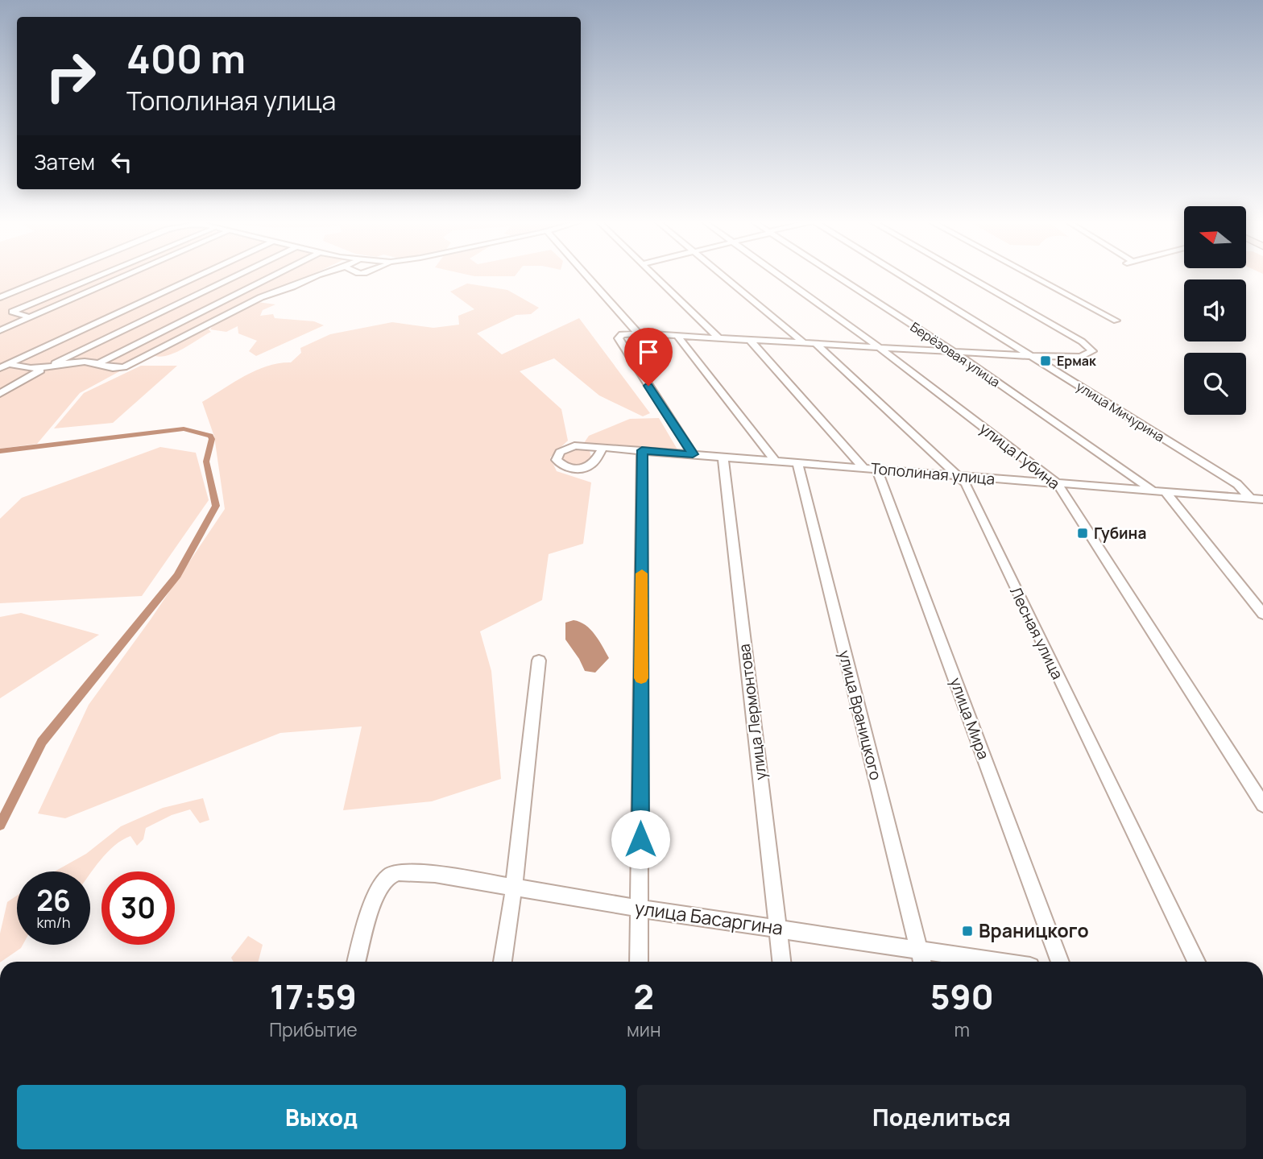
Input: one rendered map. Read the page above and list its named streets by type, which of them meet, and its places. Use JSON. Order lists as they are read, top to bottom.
{
  "streets": {
    "street": [
      "Берёзовая улица",
      "улица Мичурина",
      "улица Губина",
      "Тополиная улица",
      "Лесная улица",
      "улица Лермонтова",
      "улица Враницкого",
      "улица Мира",
      "улица Басаргина"
    ]
  },
  "crossings": [
    ["Берёзовая улица", "Тополиная улица"],
    ["улица Мичурина", "Тополиная улица"],
    ["улица Губина", "Тополиная улица"],
    ["Тополиная улица", "Лесная улица"],
    ["Тополиная улица", "улица Лермонтова"],
    ["Тополиная улица", "улица Враницкого"],
    ["Тополиная улица", "улица Мира"],
    ["улица Лермонтова", "улица Басаргина"],
    ["улица Враницкого", "улица Басаргина"]
  ],
  "places": {
    "transit": ["Ермак", "Губина", "Враницкого"]
  },
  "north": "left",
  "page": {
    "turn": ["400 m", "Тополиная улица"],
    "then": "Затем",
    "speed": "26 km/h",
    "limit": "30",
    "eta": [
      "17:59",
      "Прибытие",
      "2",
      "мин",
      "590",
      "m"
    ],
    "buttons": ["Выход", "Поделиться"]
  }
}
